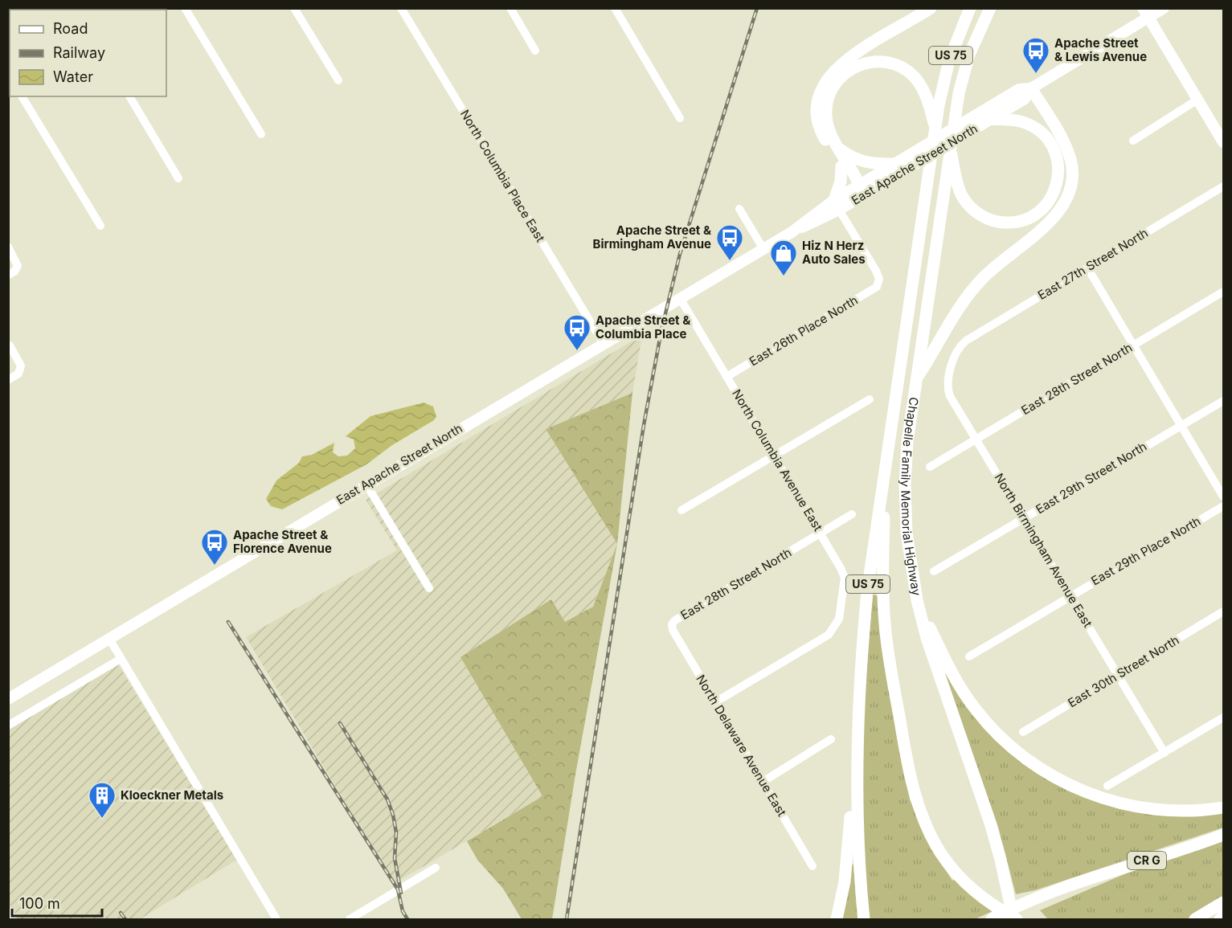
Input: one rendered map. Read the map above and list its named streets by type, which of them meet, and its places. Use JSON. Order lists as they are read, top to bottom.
{
  "streets": {
    "highway": ["US 75", "Chapelle Family Memorial Highway", "CR G"],
    "main road": ["East Apache Street North"],
    "street": [
      "North Columbia Place East",
      "East 27th Street North",
      "East 26th Place North",
      "East 28th Street North",
      "North Columbia Avenue East",
      "East 29th Street North",
      "North Birmingham Avenue East",
      "East 29th Place North",
      "East 30th Street North",
      "North Delaware Avenue East"
    ]
  },
  "crossings": [
    ["US 75", "Chapelle Family Memorial Highway"],
    ["East Apache Street North", "North Columbia Place East"],
    ["East Apache Street North", "East 26th Place North"],
    ["East Apache Street North", "North Columbia Avenue East"],
    ["East 27th Street North", "North Birmingham Avenue East"],
    ["East 26th Place North", "North Columbia Avenue East"],
    ["East 28th Street North", "North Columbia Avenue East"],
    ["East 28th Street North", "North Birmingham Avenue East"],
    ["East 28th Street North", "North Delaware Avenue East"],
    ["North Columbia Avenue East", "North Delaware Avenue East"],
    ["East 29th Street North", "North Birmingham Avenue East"],
    ["North Birmingham Avenue East", "East 29th Place North"],
    ["North Birmingham Avenue East", "East 30th Street North"]
  ],
  "places": {
    "bus stop": [
      "Apache Street & Lewis Avenue",
      "Apache Street & Birmingham Avenue",
      "Apache Street & Columbia Place",
      "Apache Street & Florence Avenue"
    ],
    "shop": ["Hiz N Herz Auto Sales"],
    "building": ["Kloeckner Metals"]
  },
  "legend": ["Road", "Railway", "Water"],
  "scale_bar": "100 m"
}
